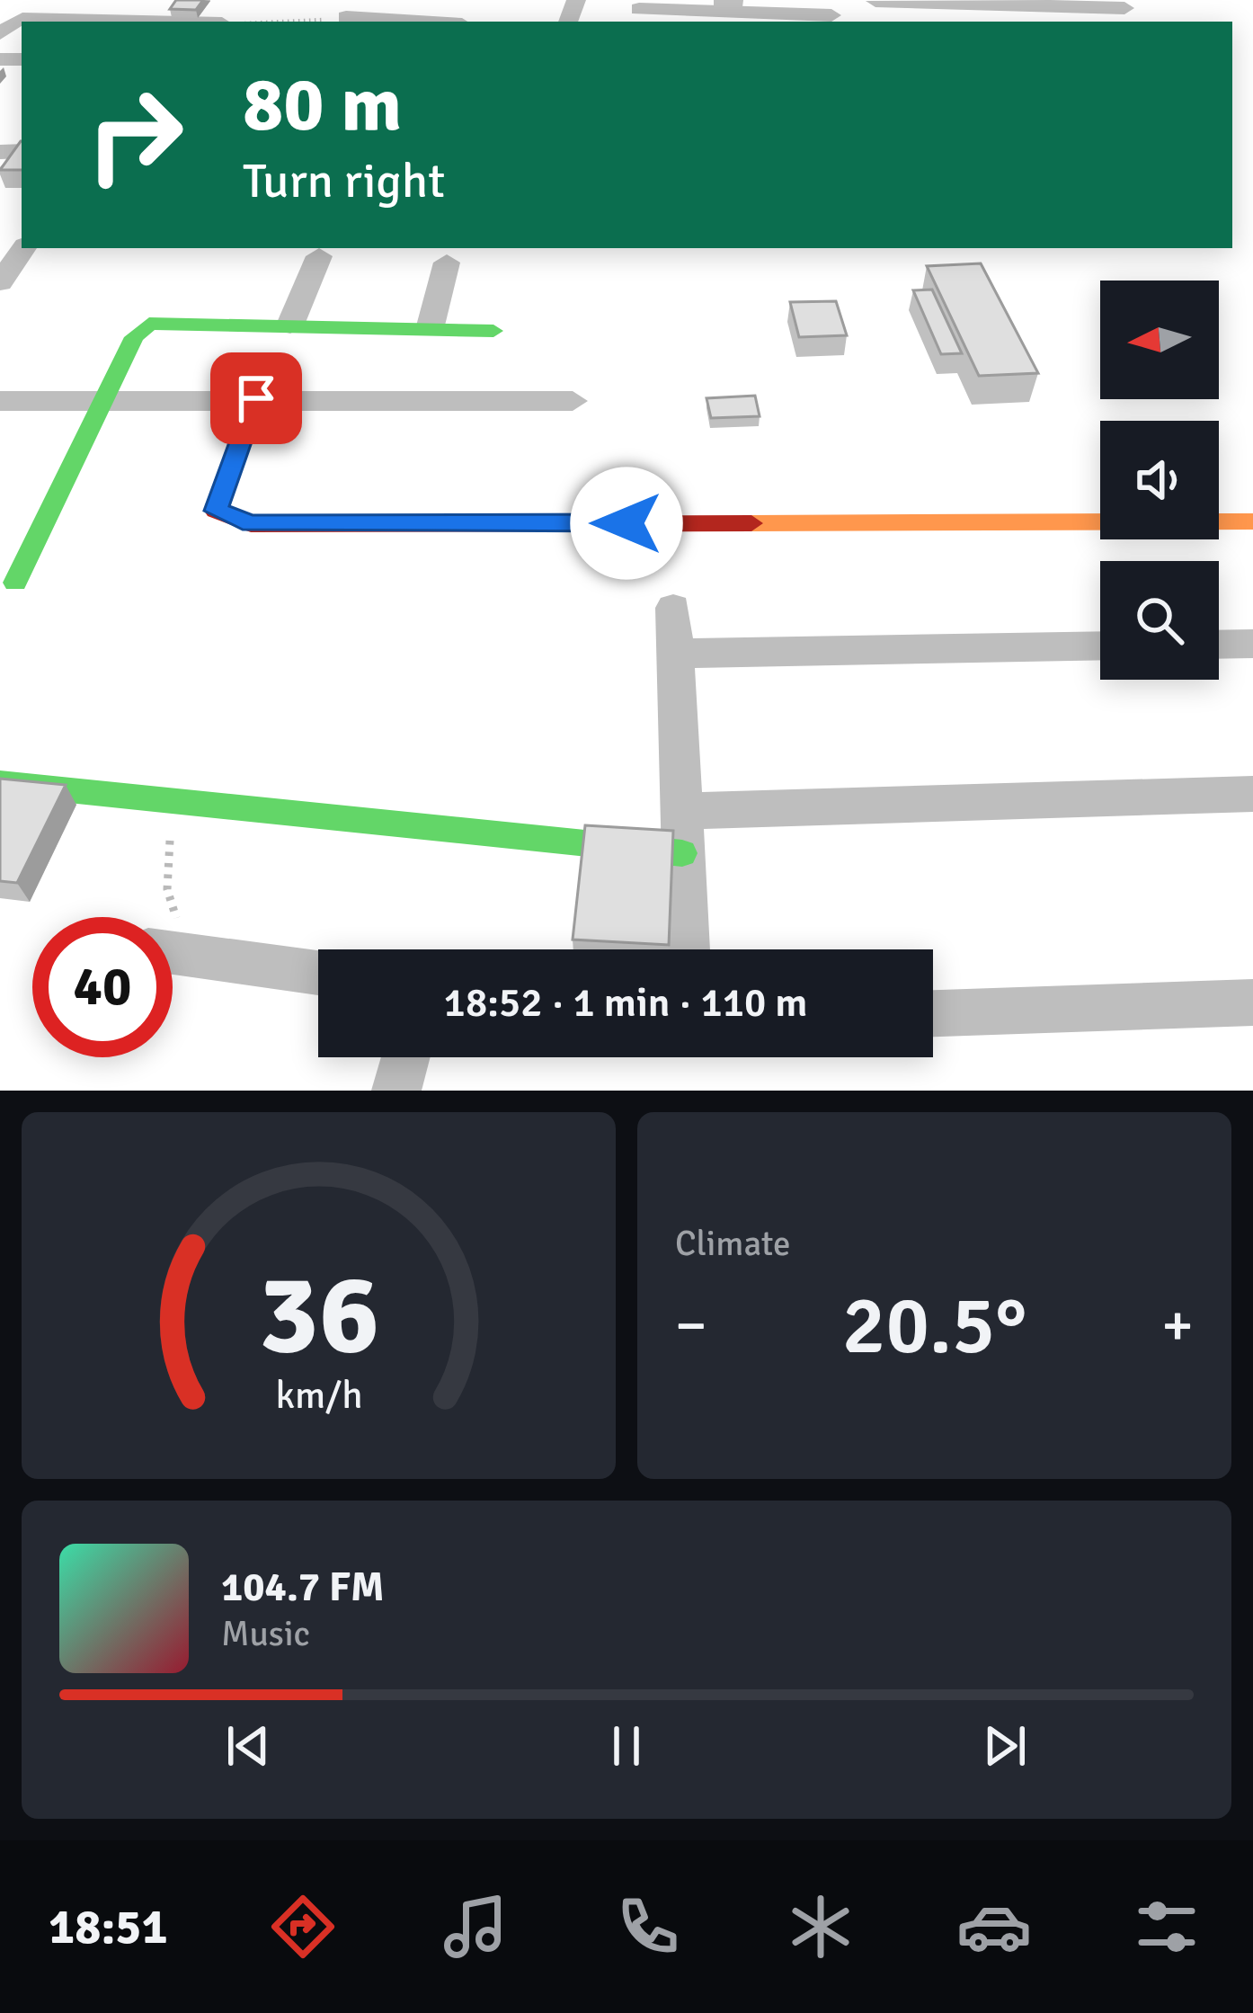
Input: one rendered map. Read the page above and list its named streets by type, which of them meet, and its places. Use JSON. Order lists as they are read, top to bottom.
{
  "north": "left",
  "page": {
    "turn": ["80 m", "Turn right"],
    "limit": "40",
    "trip": "18:52 · 1 min · 110 m",
    "tile": "Climate",
    "heat": ["−", "20.5°", "+"],
    "song": ["104.7 FM", "Music"],
    "tabs": "18:51",
    "gauge": ["36", "km/h"]
  }
}
